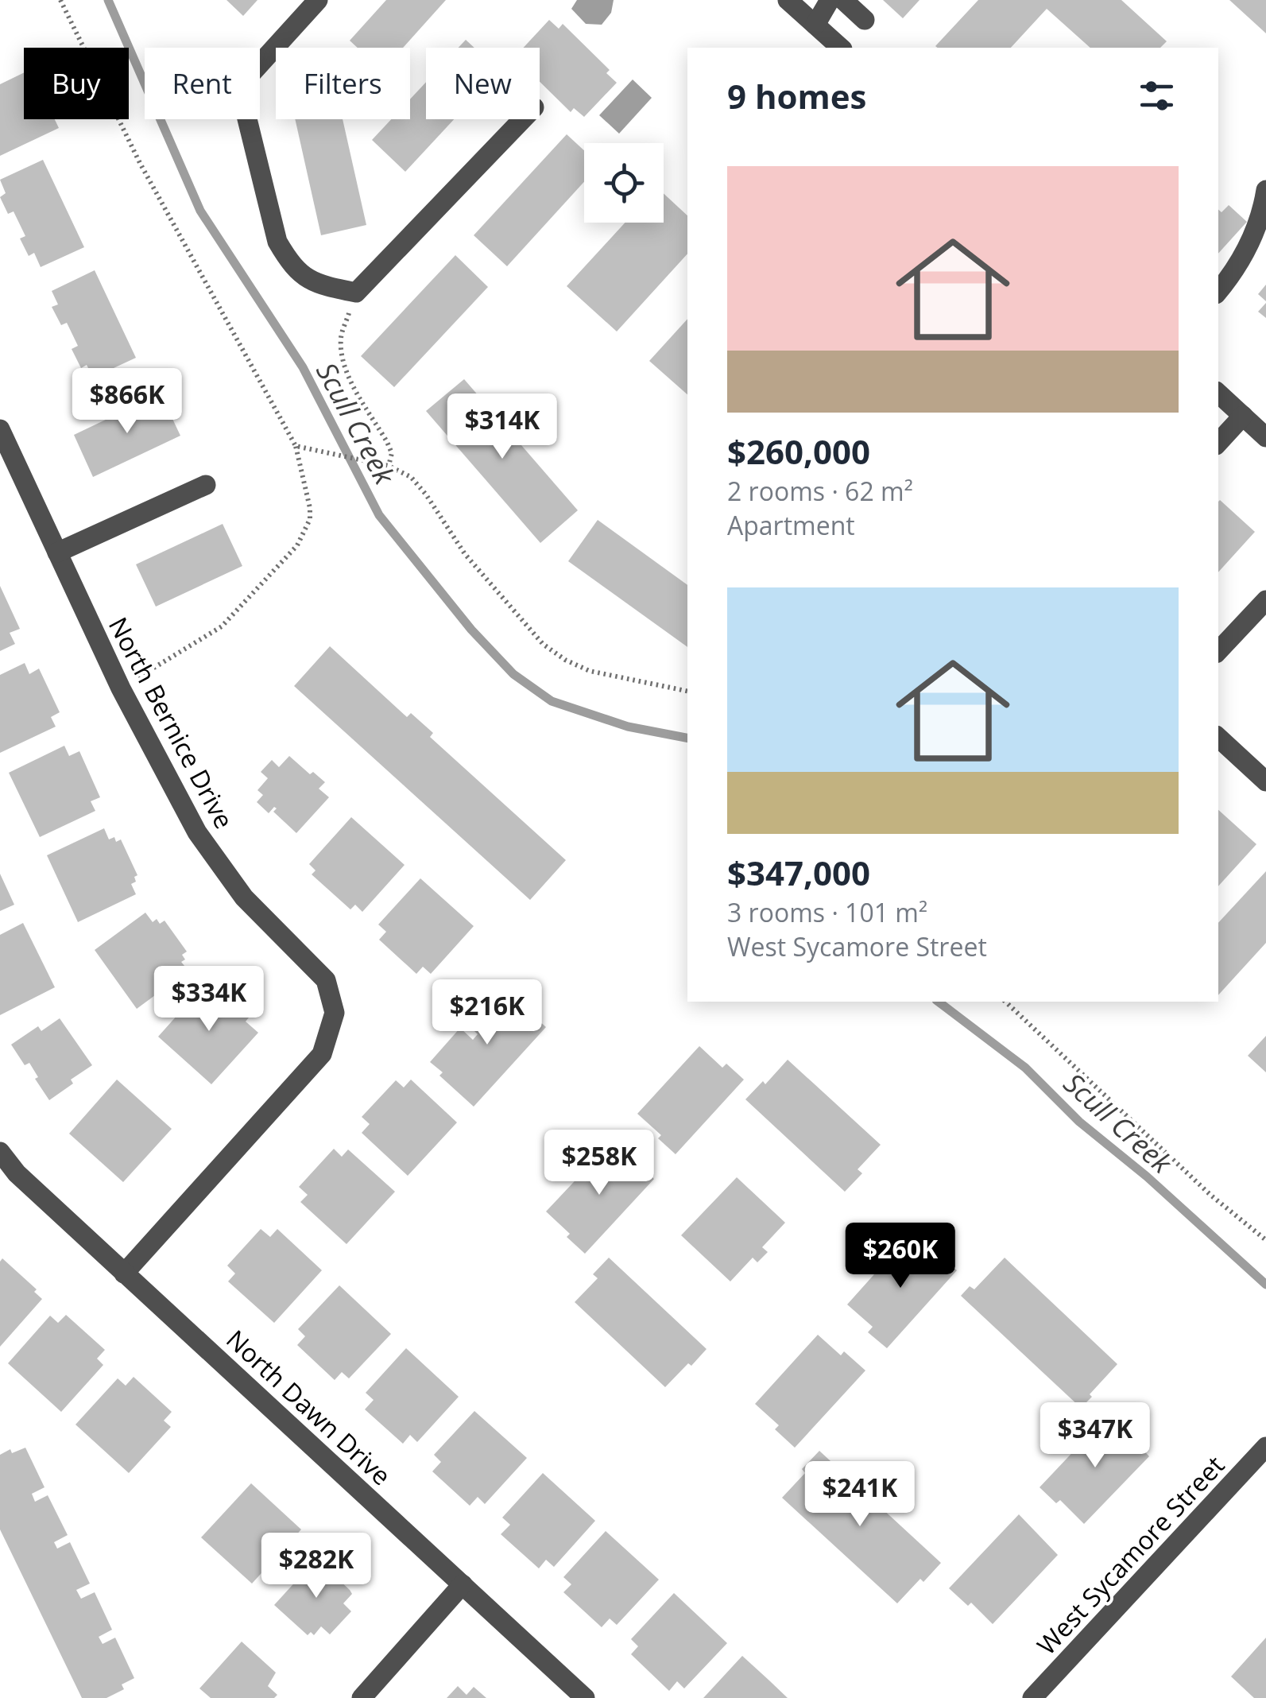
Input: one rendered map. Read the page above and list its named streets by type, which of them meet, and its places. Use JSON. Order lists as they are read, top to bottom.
{
  "streets": {
    "street": ["North Bernice Drive", "North Dawn Drive", "West Sycamore Street"]
  },
  "crossings": [
    ["North Bernice Drive", "North Dawn Drive"]
  ],
  "water": ["Scull Creek"],
  "page": {
    "chip": [
      "Buy",
      "Rent",
      "Filters",
      "New"
    ],
    "heading": "9 homes",
    "list": [
      {
        "name": "$260,000",
        "note": "2 rooms · 62 m² · Apartment"
      },
      {
        "name": "$347,000",
        "note": "3 rooms · 101 m² · West Sycamore Street"
      }
    ],
    "price": [
      "$866K",
      "$314K",
      "$334K",
      "$216K",
      "$258K",
      "$260K",
      "$347K",
      "$241K",
      "$282K"
    ]
  }
}
